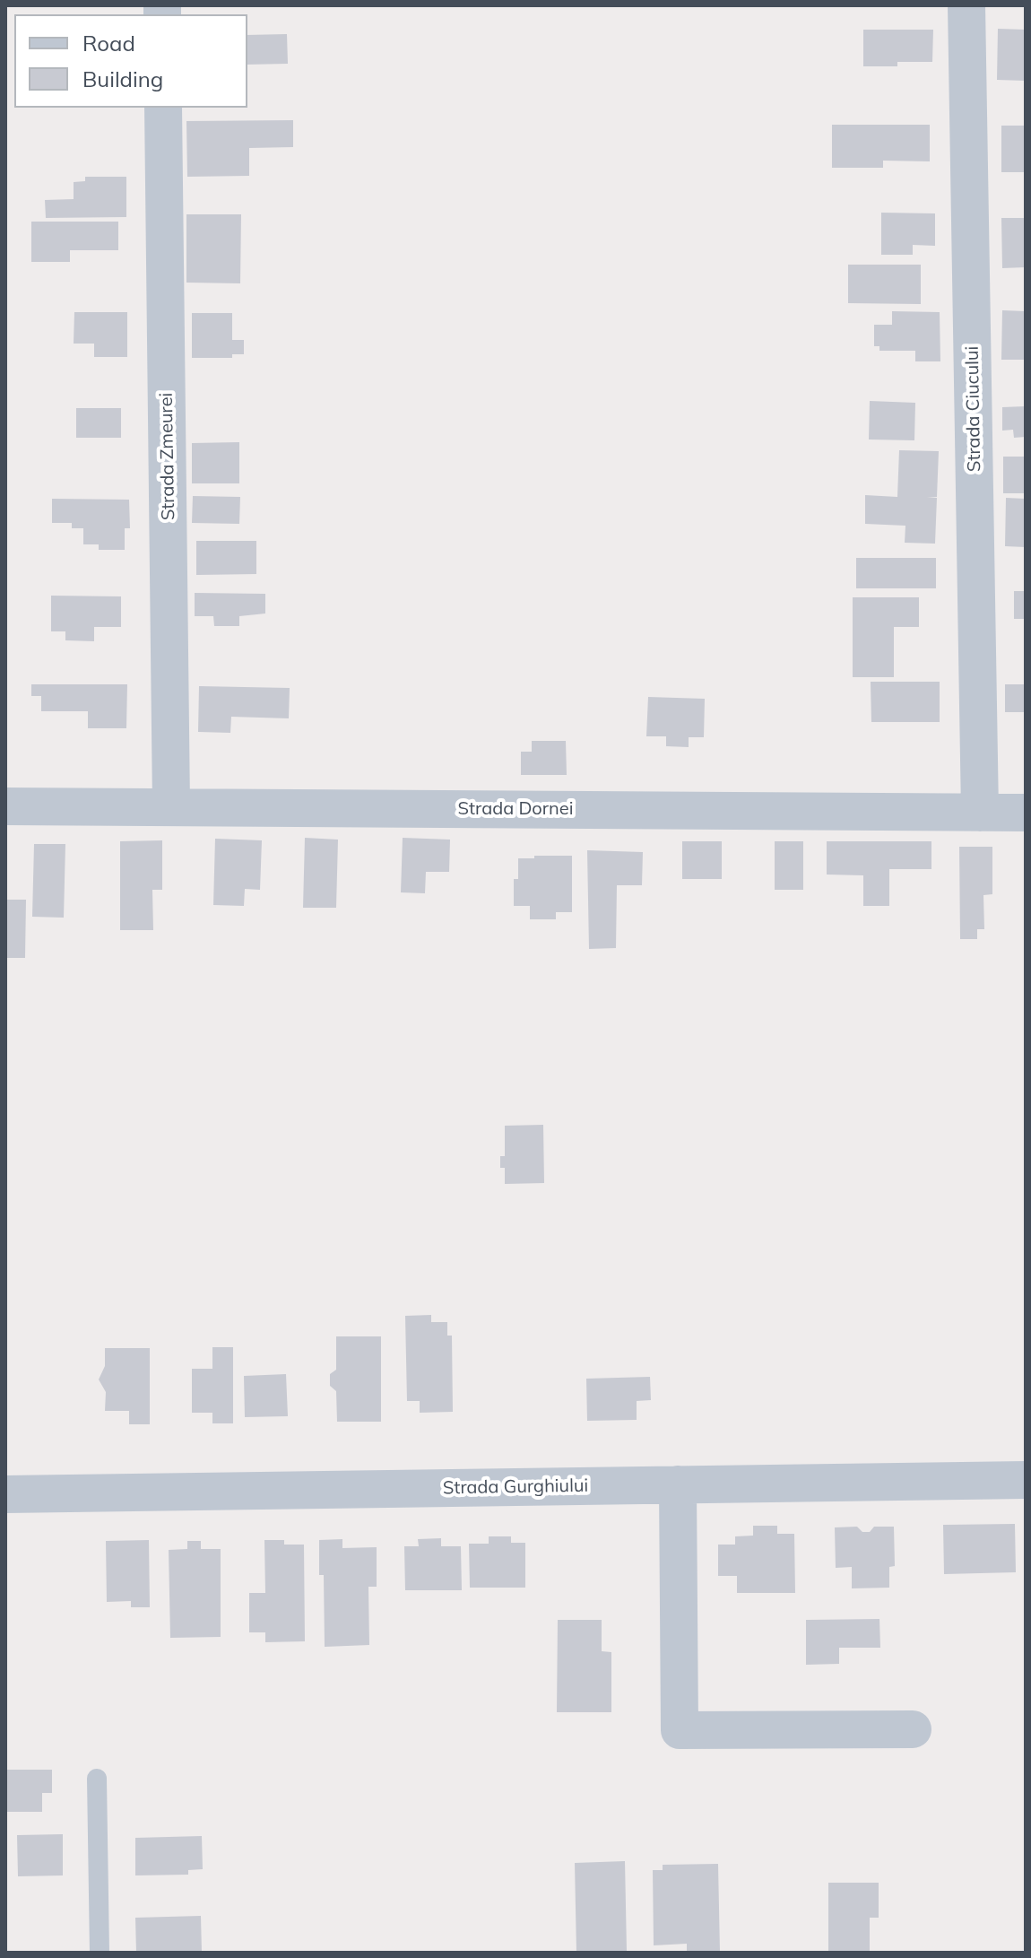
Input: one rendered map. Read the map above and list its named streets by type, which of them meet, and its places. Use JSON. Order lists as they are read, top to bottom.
{
  "streets": {
    "street": [
      "Strada Ciucului",
      "Strada Zmeurei",
      "Strada Dornei",
      "Strada Gurghiului"
    ]
  },
  "crossings": [
    ["Strada Ciucului", "Strada Dornei"],
    ["Strada Zmeurei", "Strada Dornei"]
  ],
  "legend": ["Road", "Building"]
}
